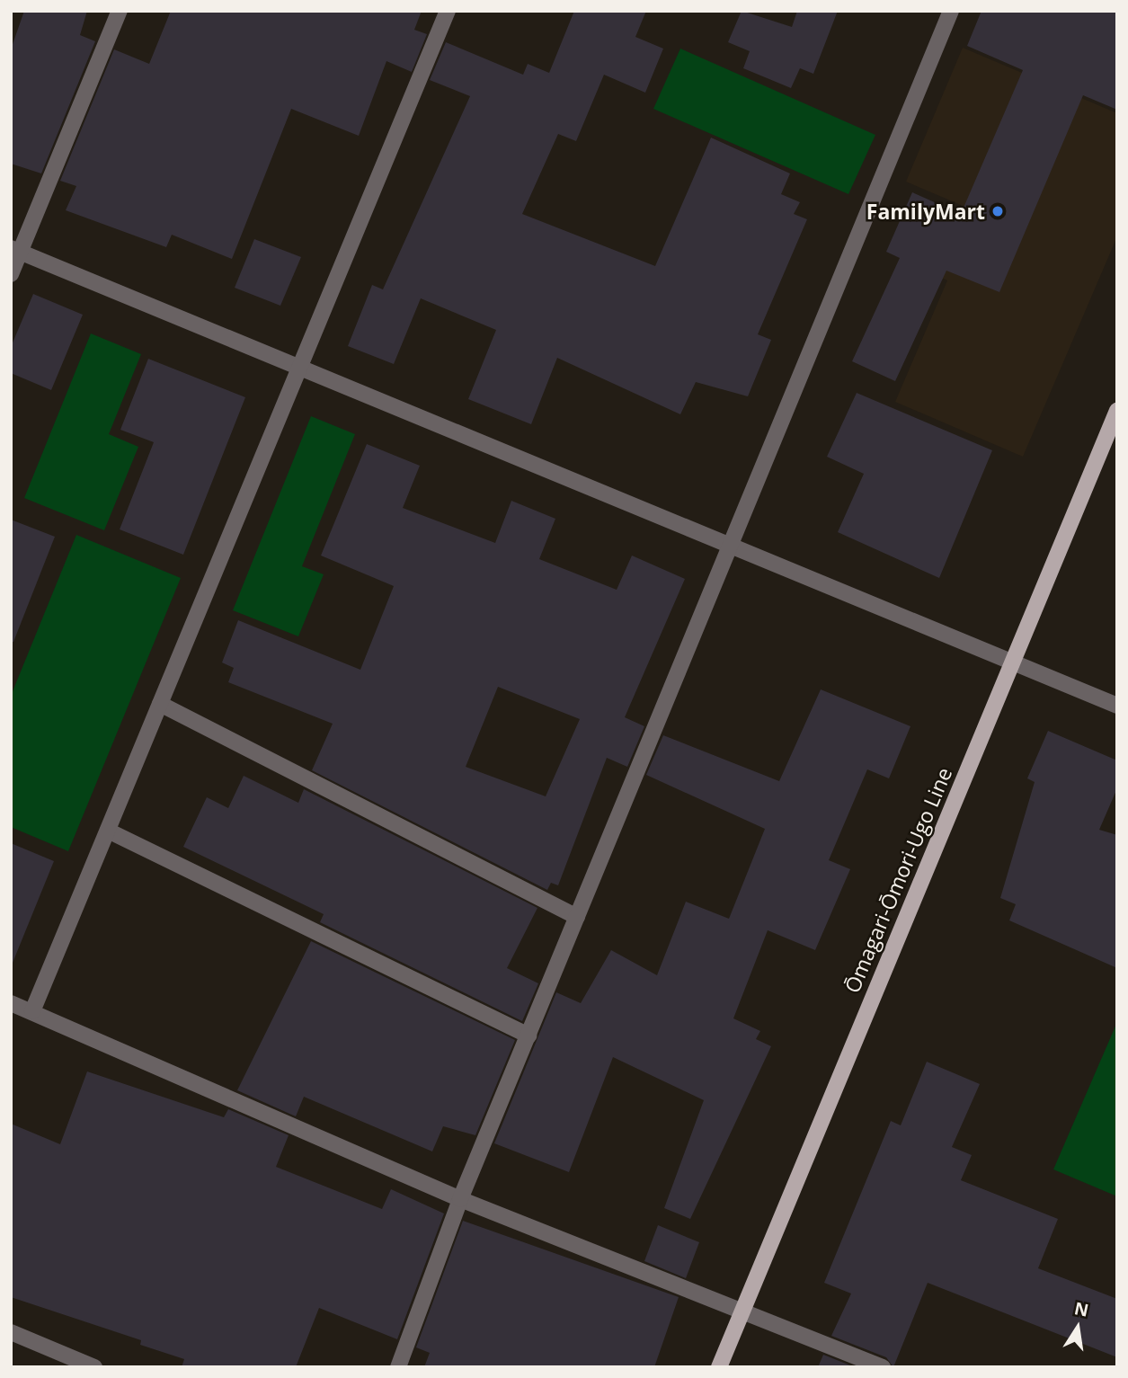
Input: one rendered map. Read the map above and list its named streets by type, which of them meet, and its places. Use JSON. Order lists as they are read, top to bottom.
{
  "streets": {
    "main road": ["Ōmagari-Ōmori-Ugo Line"]
  },
  "places": ["FamilyMart"],
  "north": "top"
}
